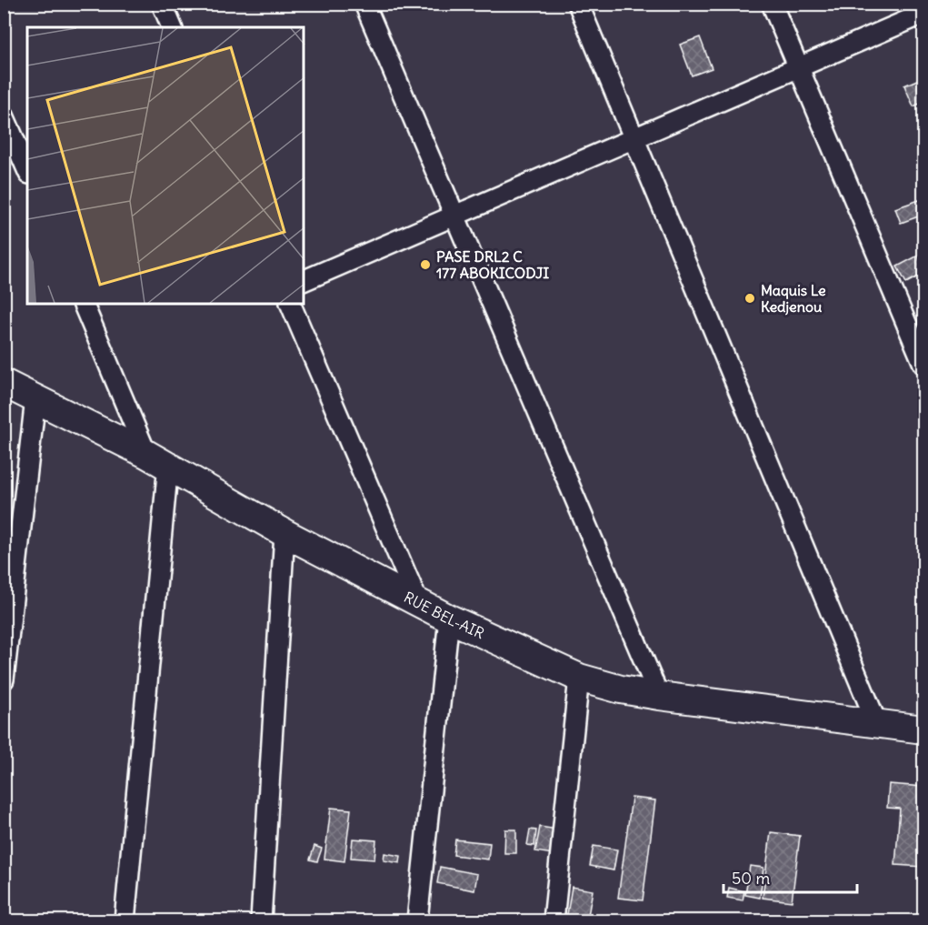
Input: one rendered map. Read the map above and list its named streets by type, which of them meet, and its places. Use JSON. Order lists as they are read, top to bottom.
{
  "streets": {
    "main road": ["RUE BEL-AIR"]
  },
  "places": ["PASE DRL2 C 177 ABOKICODJI", "Maquis Le Kedjenou"],
  "scale_bar": "50 m"
}
